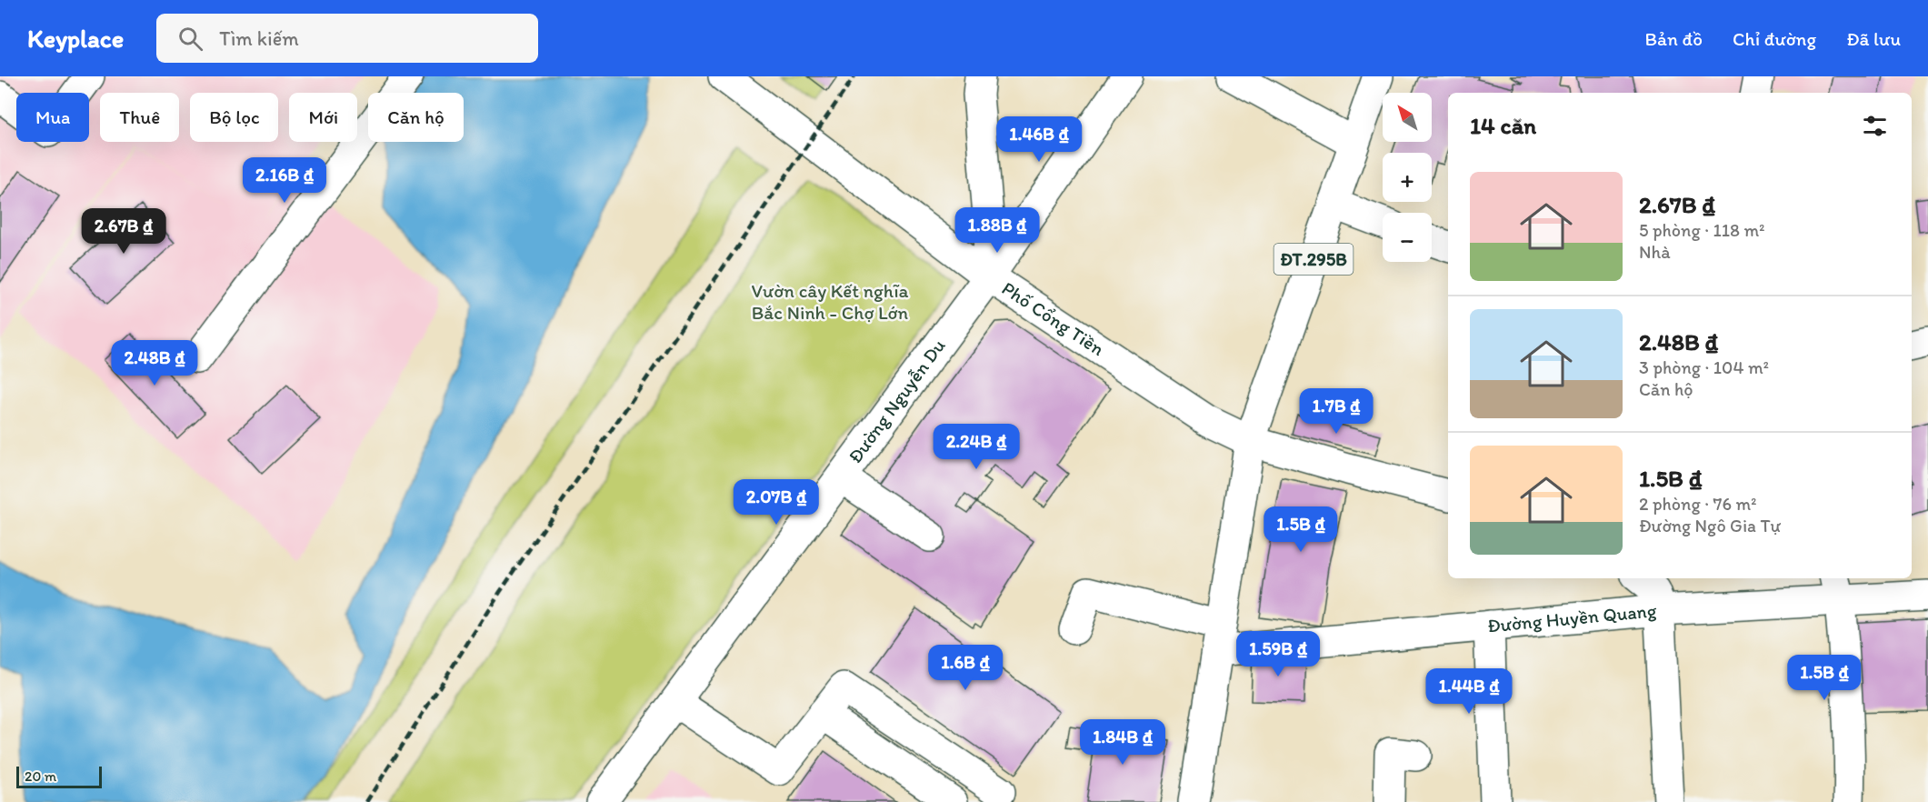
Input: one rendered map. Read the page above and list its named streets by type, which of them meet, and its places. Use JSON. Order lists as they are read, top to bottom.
{
  "streets": {
    "street": [
      "ĐT.295B",
      "Phố Cổng Tiền",
      "Đường Nguyễn Du",
      "Đường Huyền Quang"
    ]
  },
  "crossings": [
    ["ĐT.295B", "Phố Cổng Tiền"],
    ["ĐT.295B", "Đường Huyền Quang"],
    ["Phố Cổng Tiền", "Đường Nguyễn Du"]
  ],
  "parks": ["Vườn cây Kết nghĩa Bắc Ninh - Chợ Lớn"],
  "scale_bar": "20 m",
  "north": "top left",
  "page": {
    "header": "Keyplace",
    "search": "Tìm kiếm",
    "nav": ["Bản đồ", "Chỉ đường", "Đã lưu"],
    "map_buttons": ["+", "−"],
    "chip": [
      "Mua",
      "Thuê",
      "Bộ lọc",
      "Mới",
      "Căn hộ"
    ],
    "heading": "14 căn",
    "price": [
      "1.46B ₫",
      "2.16B ₫",
      "1.88B ₫",
      "2.67B ₫",
      "2.48B ₫",
      "1.7B ₫",
      "2.24B ₫",
      "2.07B ₫",
      "1.5B ₫",
      "1.59B ₫",
      "1.6B ₫",
      "1.5B ₫",
      "1.44B ₫",
      "1.84B ₫"
    ],
    "list": [
      {
        "name": "2.67B ₫",
        "note": "5 phòng · 118 m² · Nhà"
      },
      {
        "name": "2.48B ₫",
        "note": "3 phòng · 104 m² · Căn hộ"
      },
      {
        "name": "1.5B ₫",
        "note": "2 phòng · 76 m² · Đường Ngô Gia Tự"
      }
    ],
    "scale": "20 m"
  }
}
